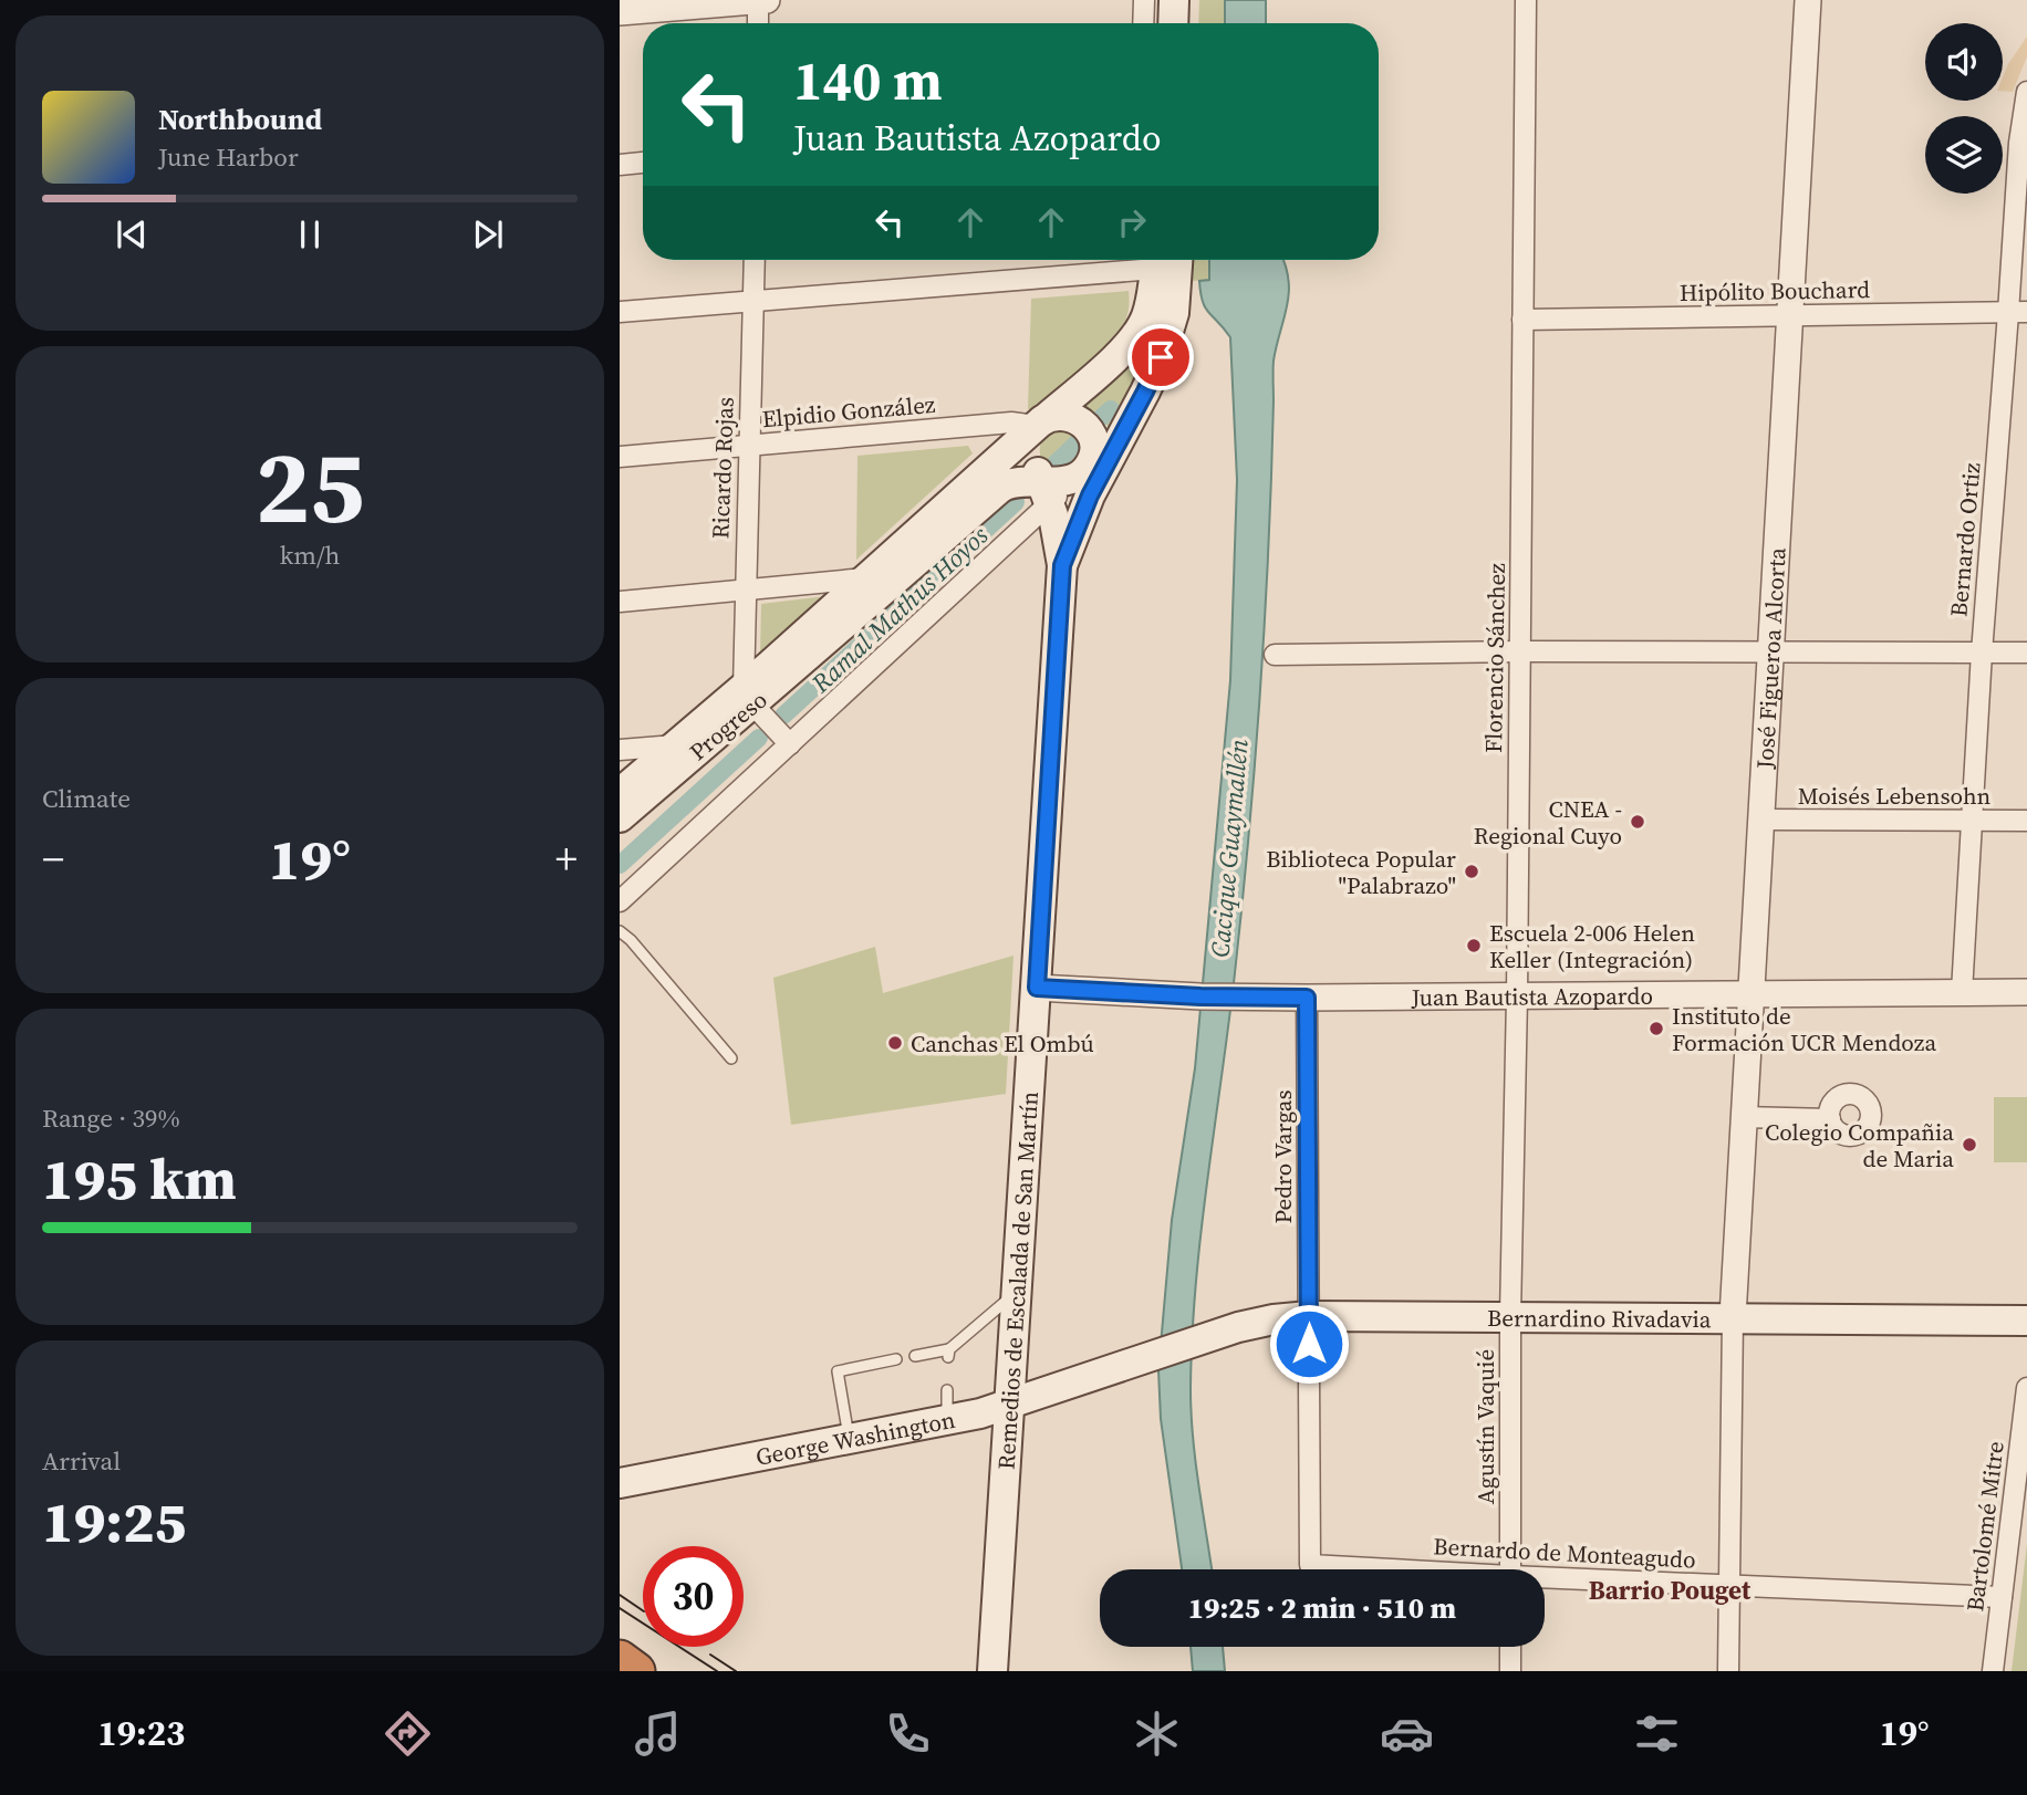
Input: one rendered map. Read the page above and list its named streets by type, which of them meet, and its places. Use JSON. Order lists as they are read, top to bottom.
{
  "streets": {
    "main road": [
      "Progreso",
      "Remedios de Escalada de San Martín",
      "Bernardino Rivadavia",
      "George Washington"
    ],
    "street": [
      "Hipólito Bouchard",
      "Elpidio González",
      "Ricardo Rojas",
      "Bernardo Ortiz",
      "Florencio Sánchez",
      "José Figueroa Alcorta",
      "Moisés Lebensohn",
      "Juan Bautista Azopardo",
      "Pedro Vargas",
      "Agustín Vaquié",
      "Bartolomé Mitre",
      "Bernardo de Monteagudo"
    ]
  },
  "crossings": [
    ["Hipólito Bouchard", "Bernardo Ortiz"],
    ["Hipólito Bouchard", "Florencio Sánchez"],
    ["Hipólito Bouchard", "José Figueroa Alcorta"],
    ["Elpidio González", "Ricardo Rojas"],
    ["Elpidio González", "Progreso"],
    ["Elpidio González", "Remedios de Escalada de San Martín"],
    ["Ricardo Rojas", "Progreso"],
    ["Bernardo Ortiz", "Moisés Lebensohn"],
    ["Bernardo Ortiz", "Juan Bautista Azopardo"],
    ["Florencio Sánchez", "Juan Bautista Azopardo"],
    ["Florencio Sánchez", "Bernardino Rivadavia"],
    ["Florencio Sánchez", "Agustín Vaquié"],
    ["José Figueroa Alcorta", "Moisés Lebensohn"],
    ["José Figueroa Alcorta", "Juan Bautista Azopardo"],
    ["José Figueroa Alcorta", "Bernardino Rivadavia"],
    ["Progreso", "Remedios de Escalada de San Martín"],
    ["Juan Bautista Azopardo", "Pedro Vargas"],
    ["Juan Bautista Azopardo", "Remedios de Escalada de San Martín"],
    ["Pedro Vargas", "Bernardino Rivadavia"],
    ["Pedro Vargas", "Bernardo de Monteagudo"],
    ["Remedios de Escalada de San Martín", "George Washington"],
    ["Bernardino Rivadavia", "Agustín Vaquié"],
    ["Bernardino Rivadavia", "George Washington"],
    ["Bartolomé Mitre", "Bernardo de Monteagudo"]
  ],
  "districts": ["Barrio Pouget"],
  "water": ["Ramal Mathus Hoyos", "Cacique Guaymallén"],
  "places": [
    "CNEA - Regional Cuyo",
    "Biblioteca Popular \"Palabrazo\"",
    "Escuela 2-006 Helen Keller (Integración)",
    "Instituto de Formación UCR Mendoza",
    "Canchas El Ombú",
    "Colegio Compañia de Maria"
  ],
  "page": {
    "turn": ["140 m", "Juan Bautista Azopardo"],
    "song": ["Northbound", "June Harbor"],
    "tile": [
      ["25", "km/h"],
      "Climate",
      ["Range · 39%", "195 km"],
      ["Arrival", "19:25"]
    ],
    "heat": ["−", "19°", "+"],
    "limit": "30",
    "trip": "19:25 · 2 min · 510 m",
    "tabs": ["19:23", "19°"]
  }
}
